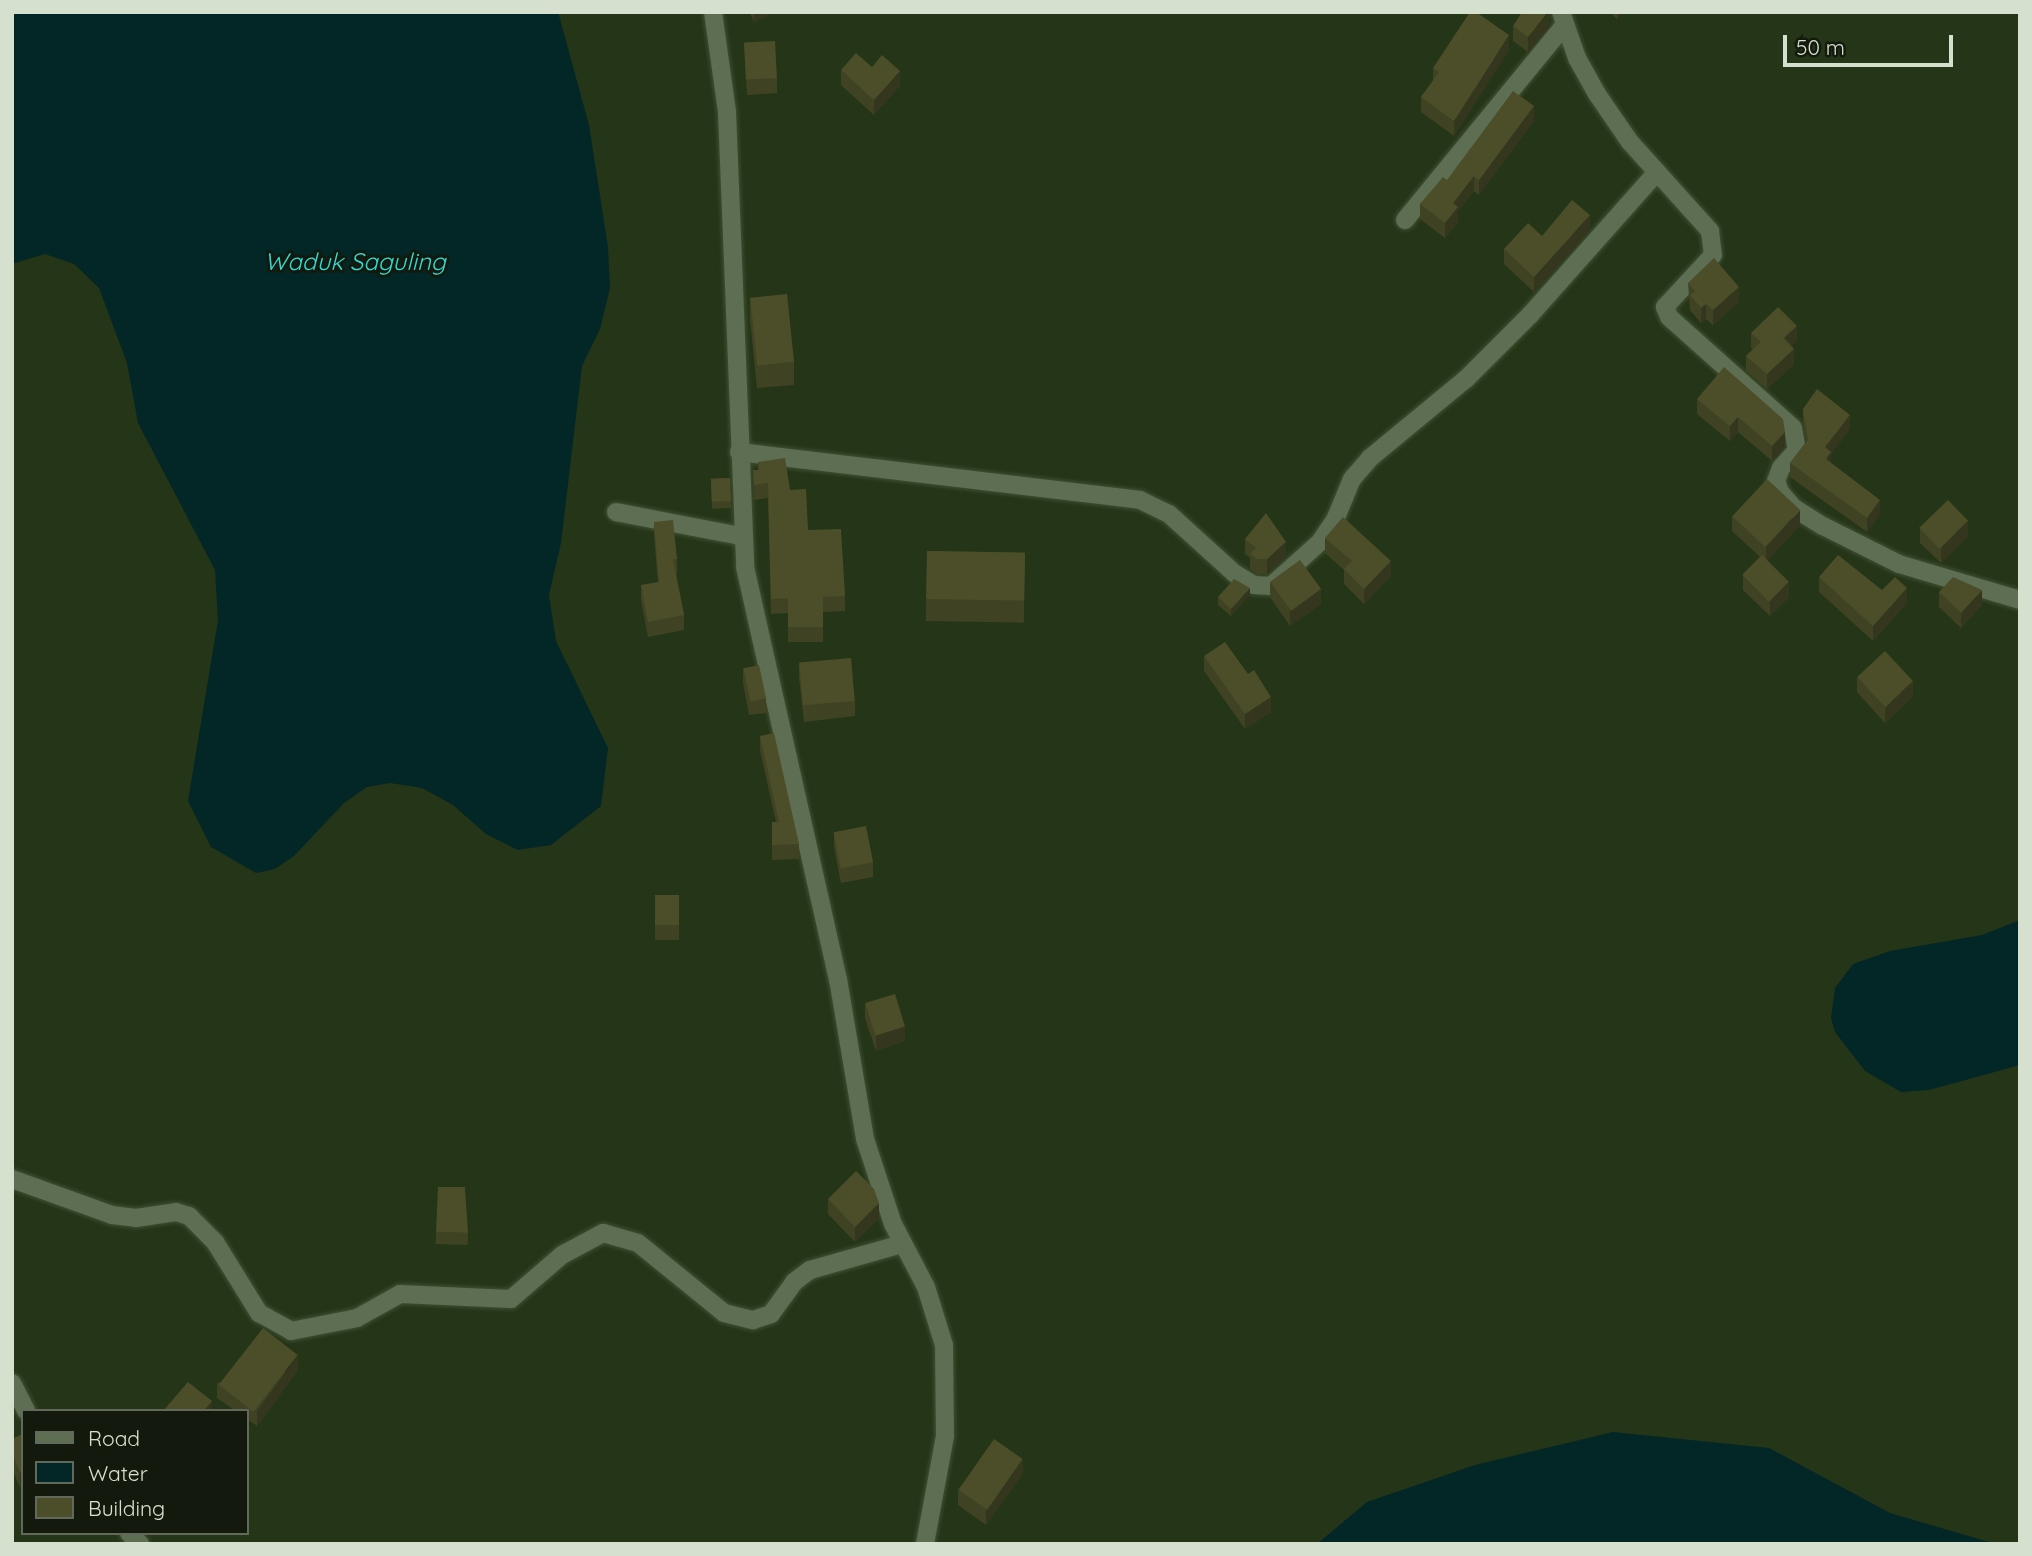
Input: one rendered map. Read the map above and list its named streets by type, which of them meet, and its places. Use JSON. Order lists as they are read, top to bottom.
{
  "water": ["Waduk Saguling"],
  "legend": ["Road", "Water", "Building"],
  "scale_bar": "50 m"
}
